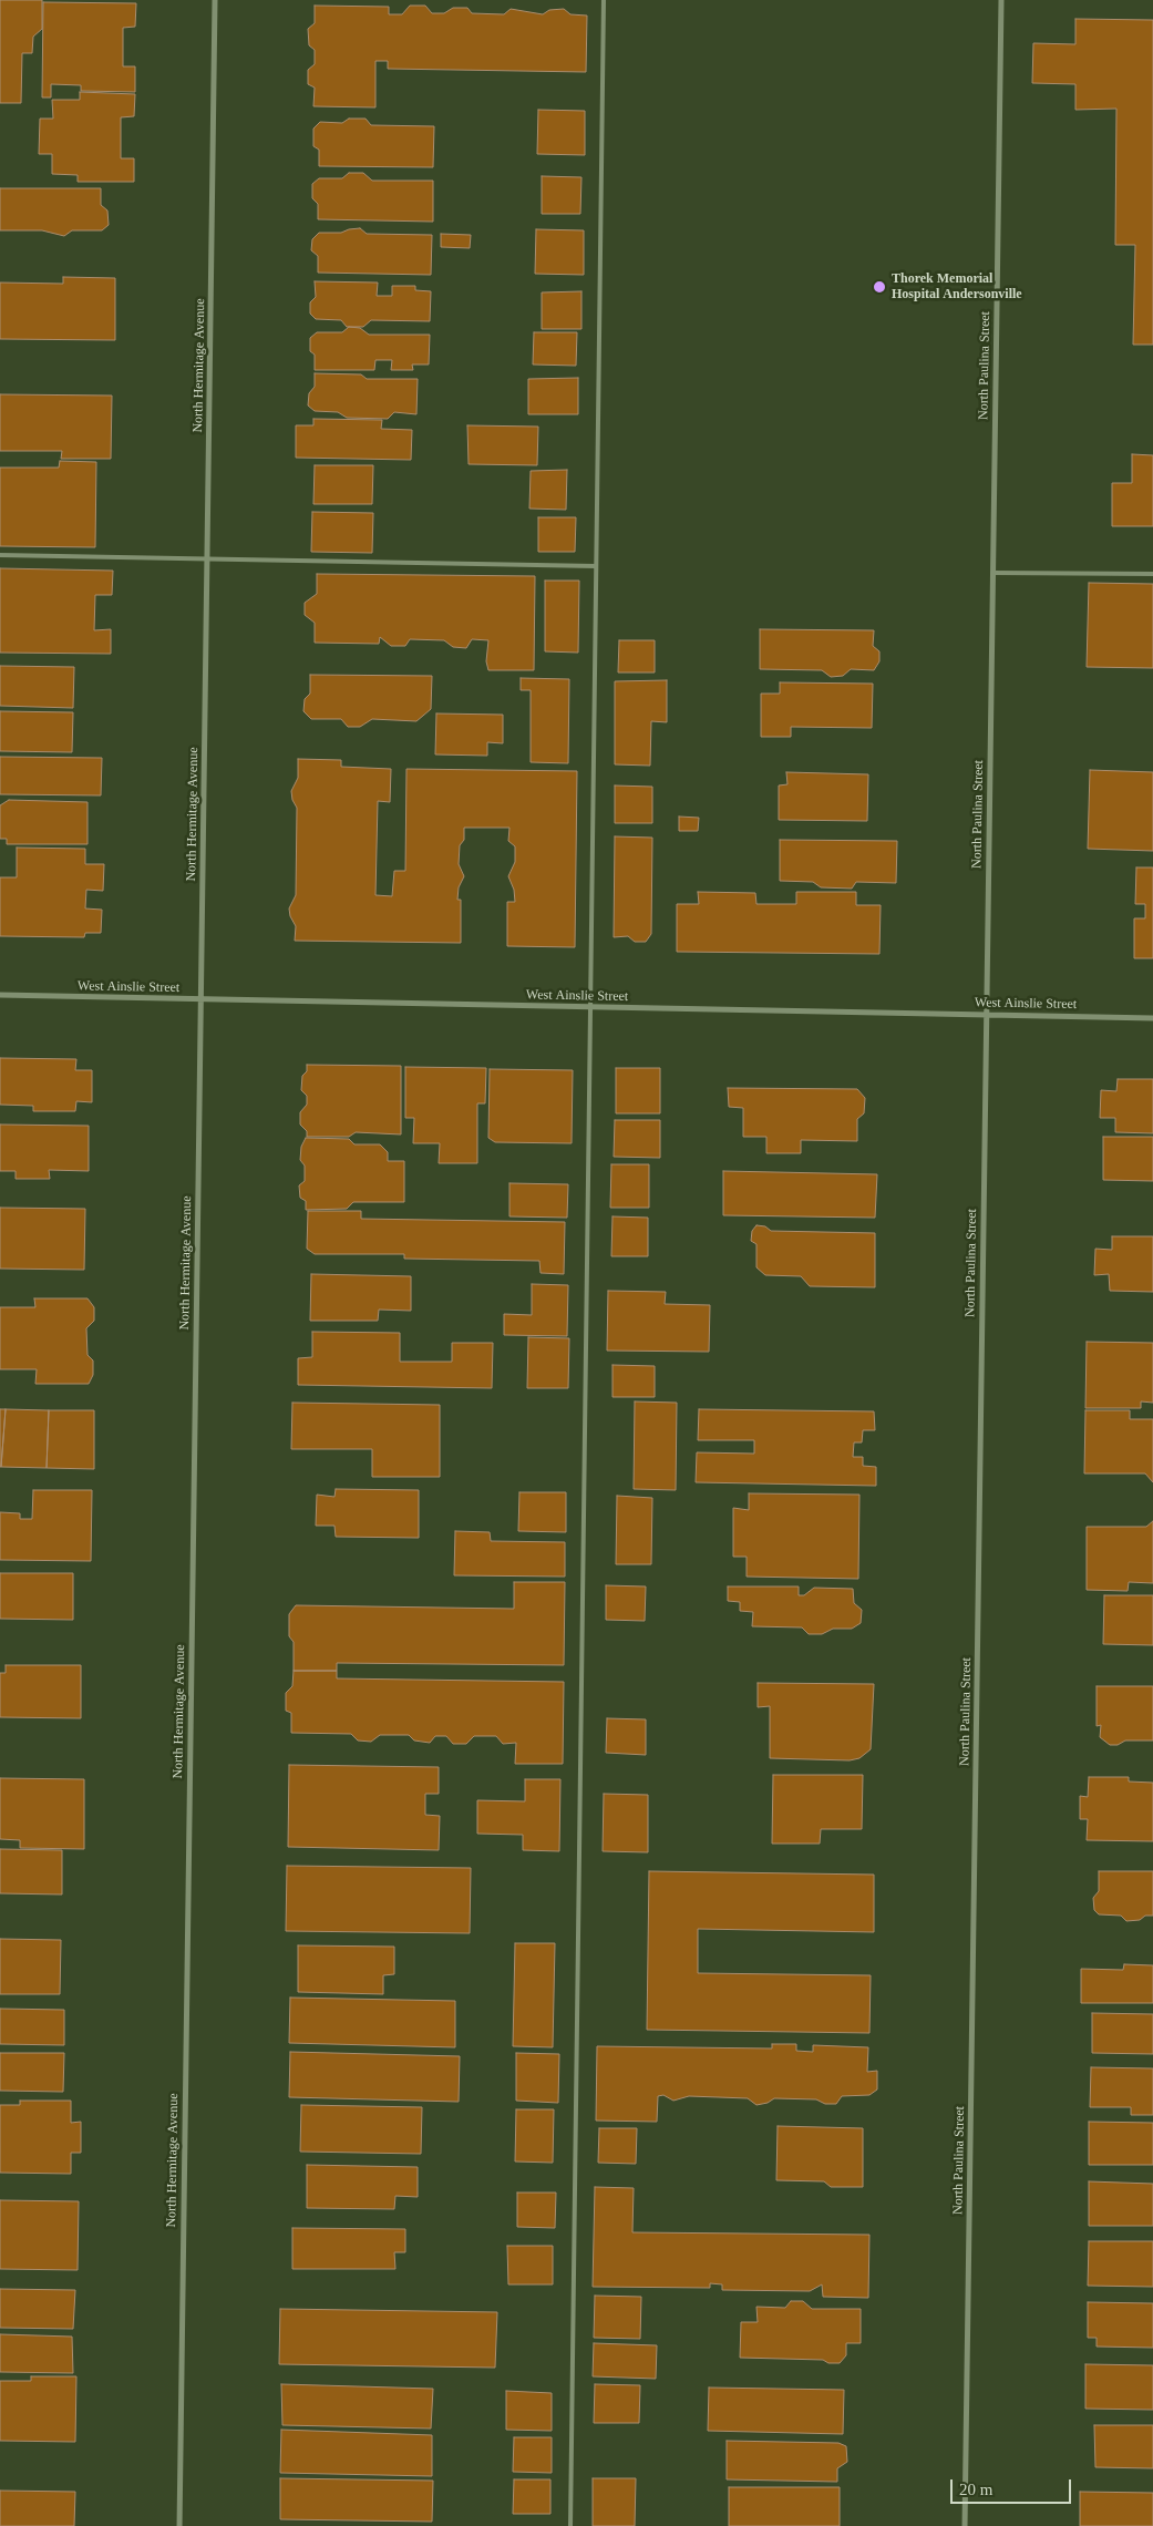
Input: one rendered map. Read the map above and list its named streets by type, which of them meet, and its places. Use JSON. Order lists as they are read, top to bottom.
{
  "streets": {
    "street": ["North Hermitage Avenue", "North Paulina Street", "West Ainslie Street"]
  },
  "crossings": [
    ["North Hermitage Avenue", "West Ainslie Street"],
    ["North Paulina Street", "West Ainslie Street"]
  ],
  "places": ["Thorek Memorial Hospital Andersonville"],
  "scale_bar": "20 m"
}
